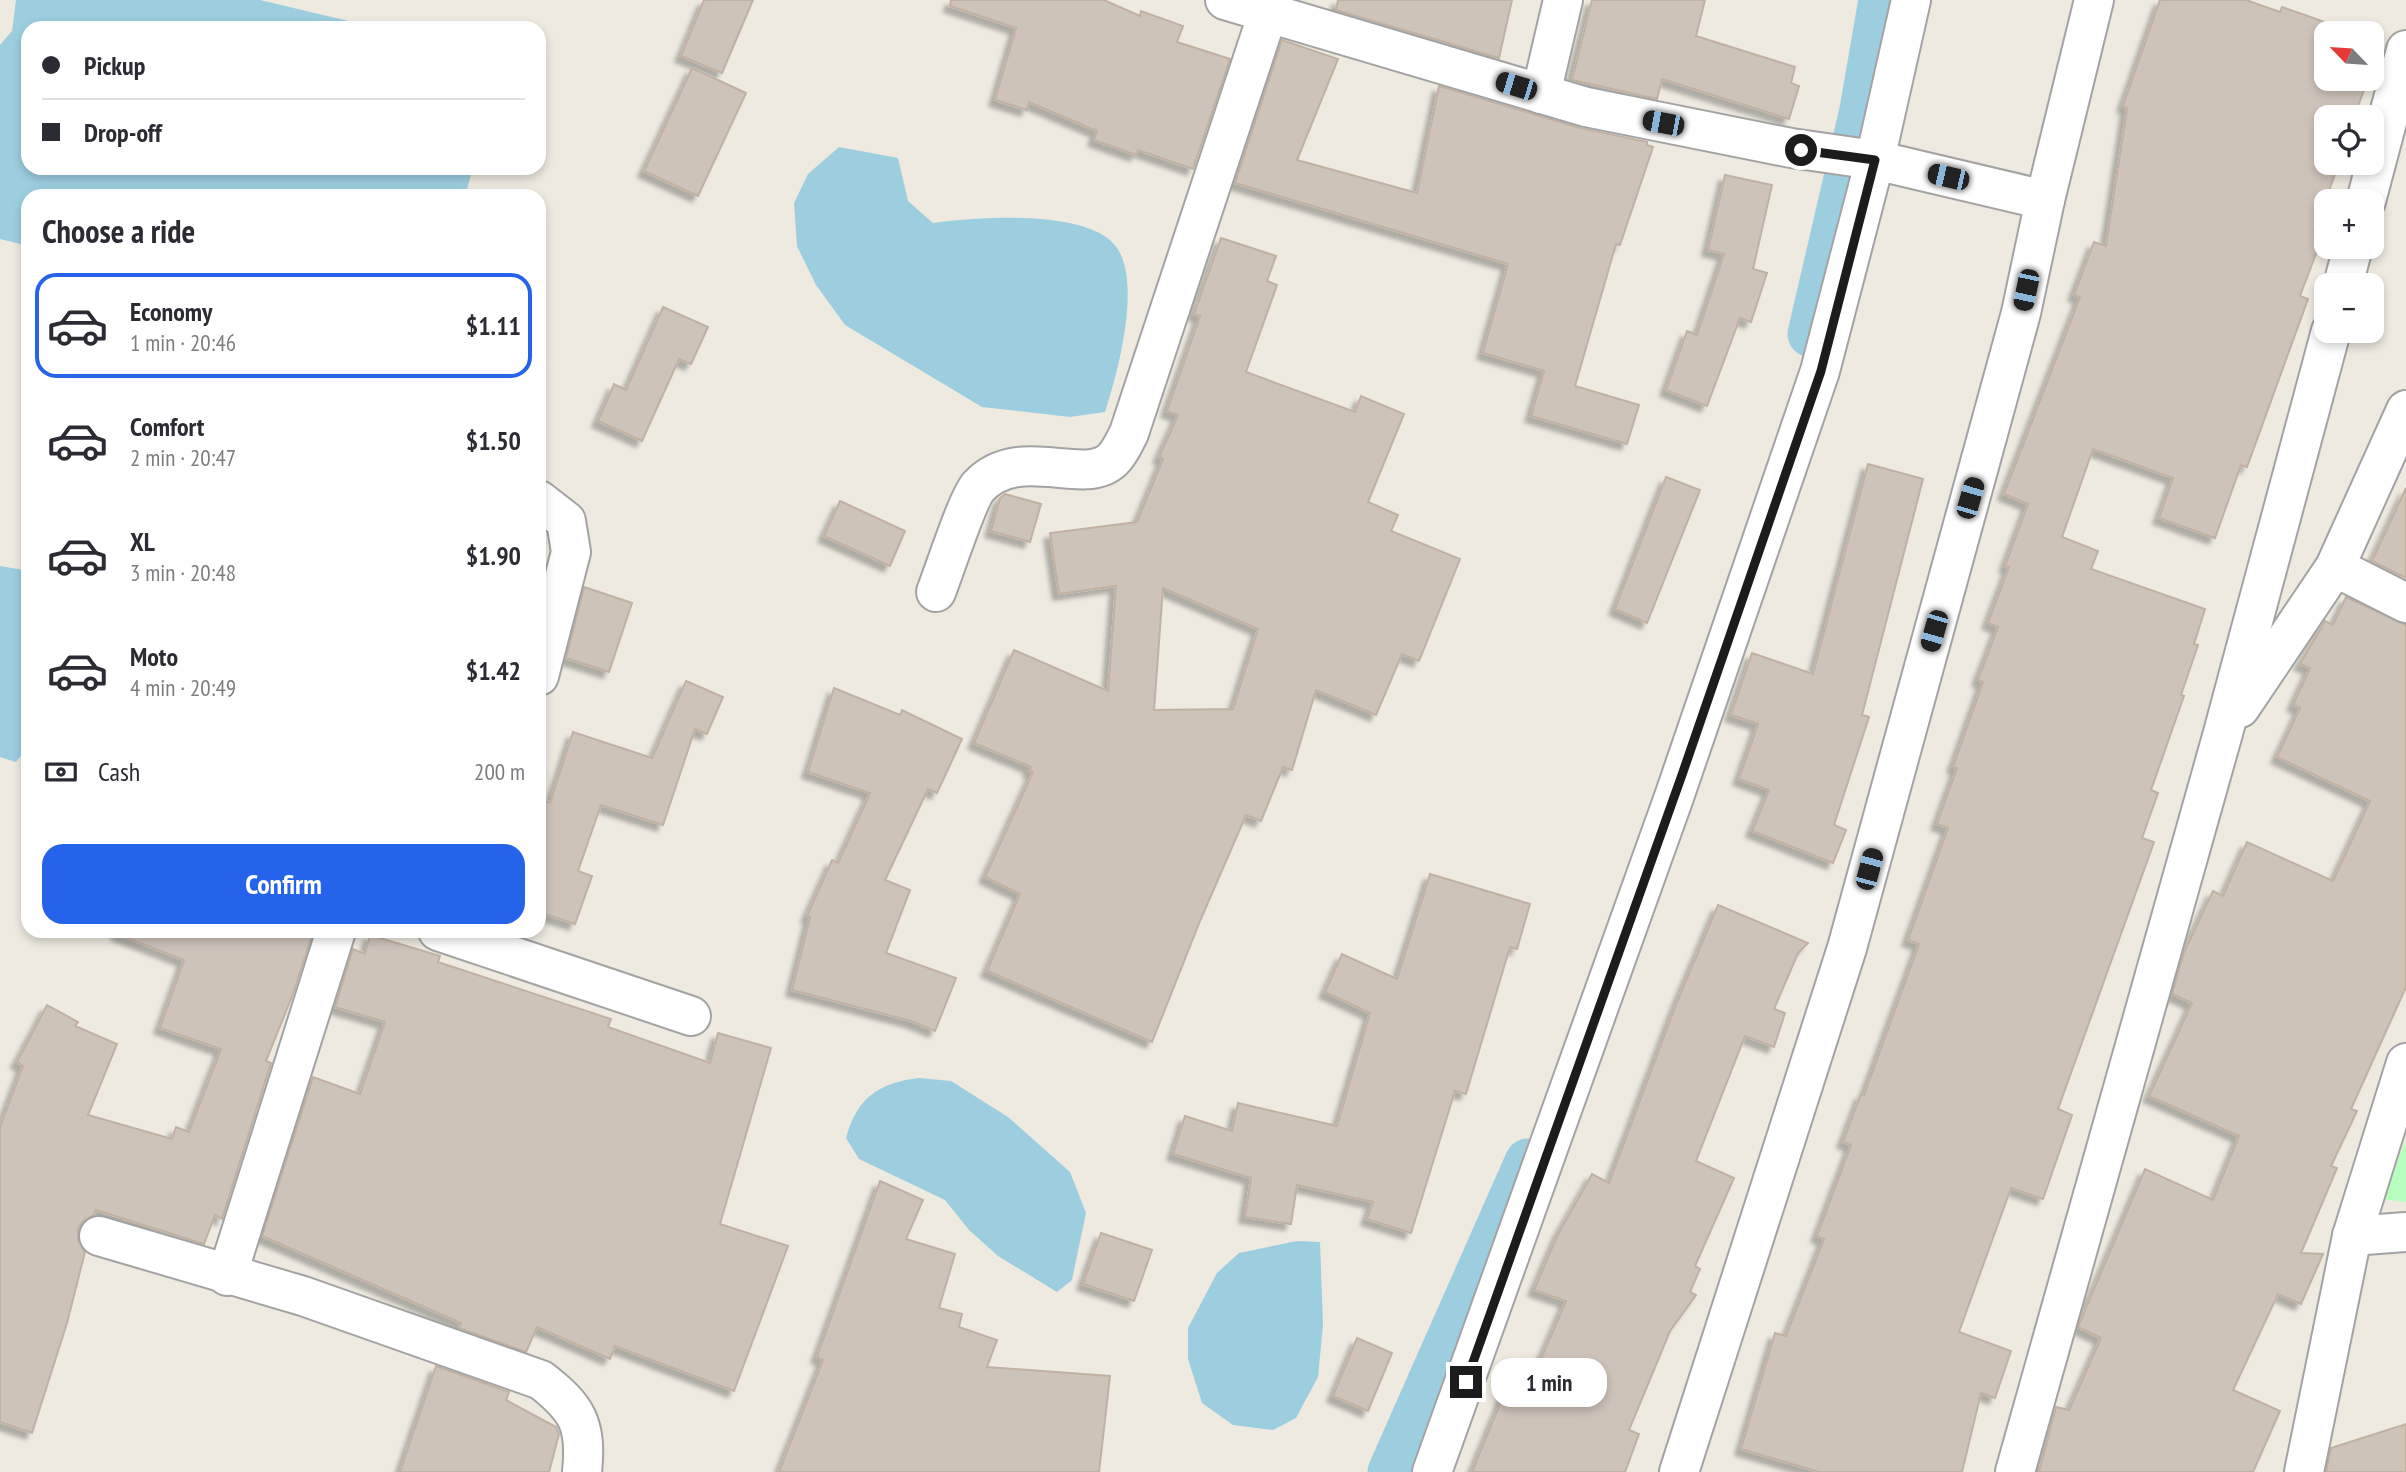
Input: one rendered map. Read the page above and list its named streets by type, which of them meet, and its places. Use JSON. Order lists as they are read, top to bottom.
{
  "north": "top left",
  "page": {
    "map_buttons": ["+", "−"],
    "banner": ["Pickup", "Drop-off"],
    "heading": "Choose a ride",
    "list": [
      {
        "name": "Economy",
        "note": "1 min · 20:46",
        "value": "$1.11"
      },
      {
        "name": "Comfort",
        "note": "2 min · 20:47",
        "value": "$1.50"
      },
      {
        "name": "XL",
        "note": "3 min · 20:48",
        "value": "$1.90"
      },
      {
        "name": "Moto",
        "note": "4 min · 20:49",
        "value": "$1.42"
      }
    ],
    "pay": ["Cash", "200 m"],
    "buttons": "Confirm",
    "bubble": "1 min"
  }
}
